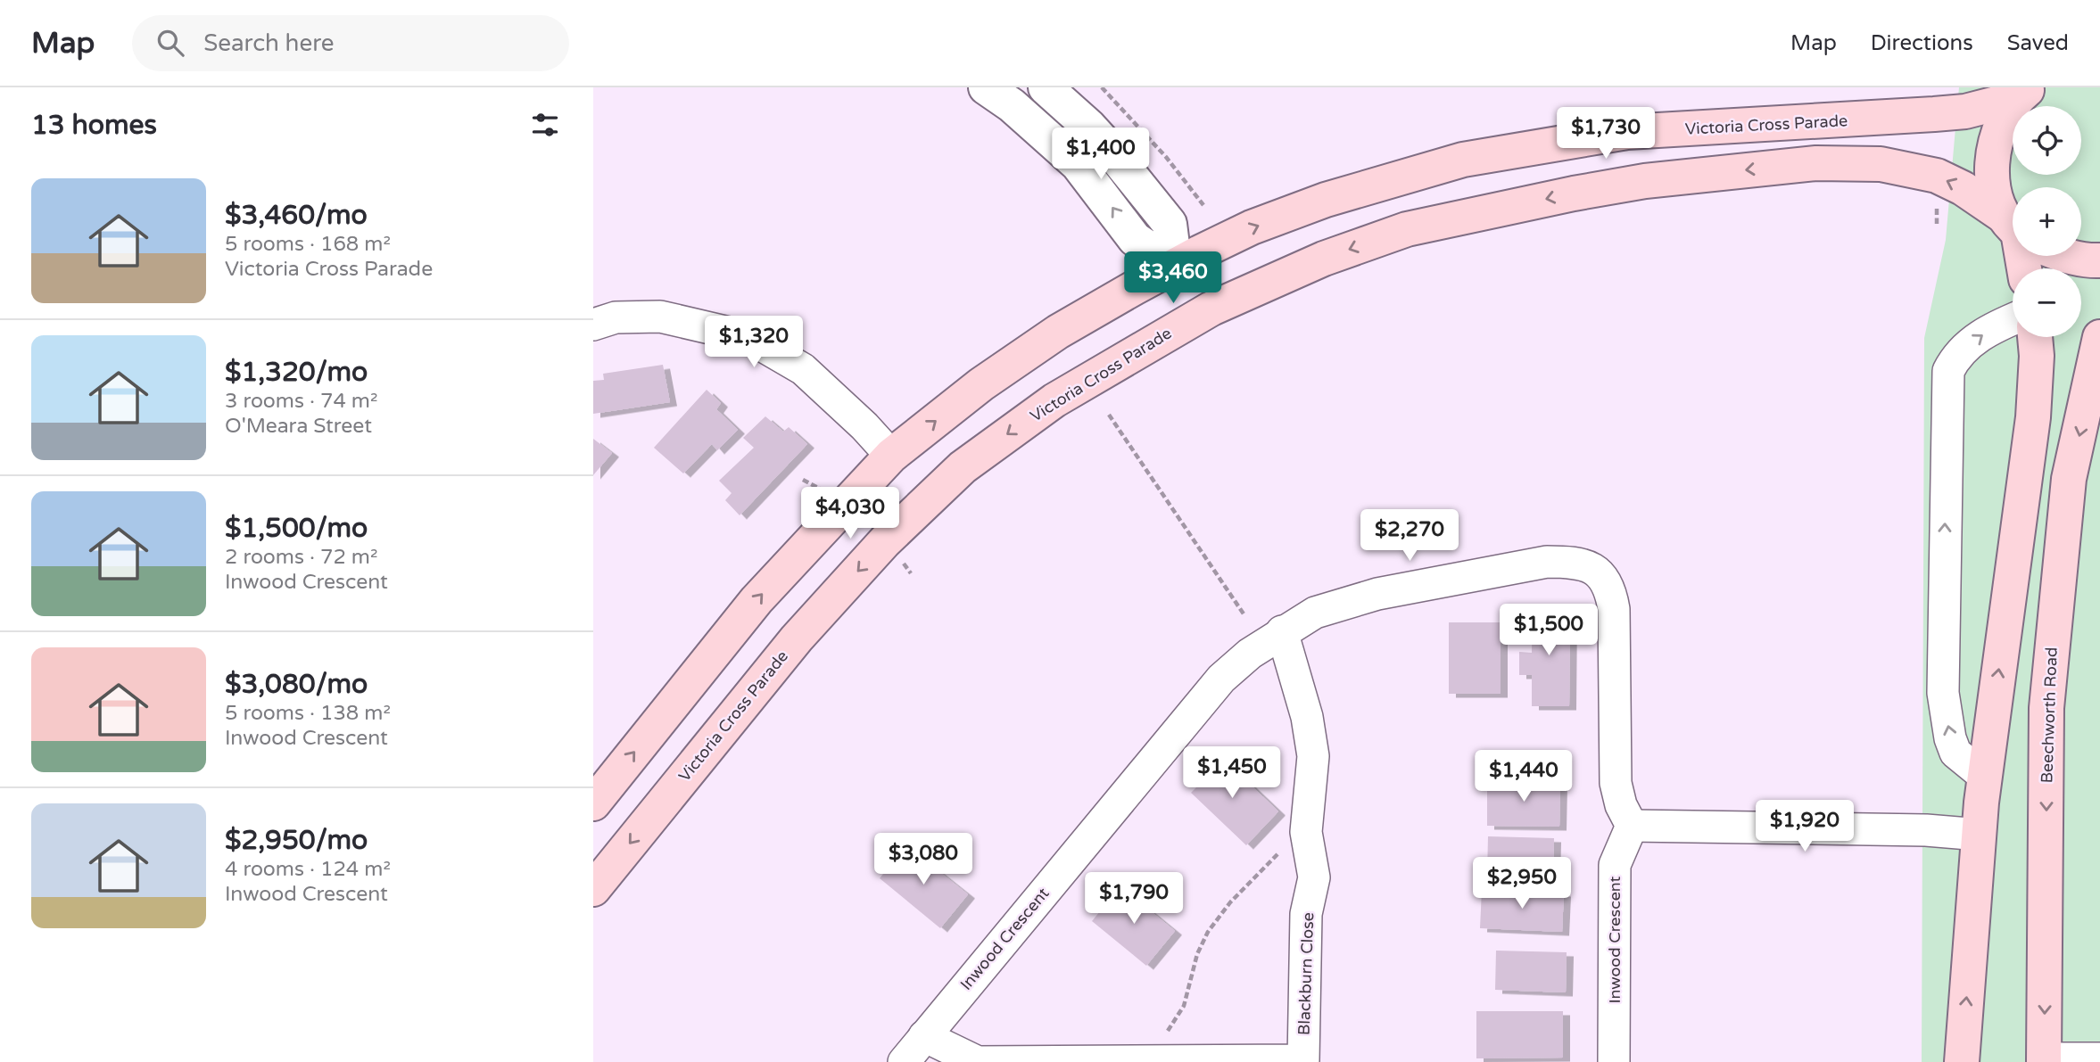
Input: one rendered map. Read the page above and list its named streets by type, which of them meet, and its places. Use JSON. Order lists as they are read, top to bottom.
{
  "streets": {
    "main road": ["Victoria Cross Parade", "Beechworth Road"],
    "street": ["Inwood Crescent", "Blackburn Close"]
  },
  "crossings": [
    ["Inwood Crescent", "Blackburn Close"]
  ],
  "page": {
    "header": "Map",
    "search": "Search here",
    "nav": ["Map", "Directions", "Saved"],
    "heading": "13 homes",
    "map_buttons": ["+", "−"],
    "price": [
      "$1,730",
      "$1,400",
      "$3,460",
      "$1,320",
      "$4,030",
      "$2,270",
      "$1,500",
      "$1,450",
      "$1,440",
      "$1,920",
      "$3,080",
      "$2,950",
      "$1,790"
    ],
    "list": [
      {
        "name": "$3,460/mo",
        "note": "5 rooms · 168 m² · Victoria Cross Parade"
      },
      {
        "name": "$1,320/mo",
        "note": "3 rooms · 74 m² · O'Meara Street"
      },
      {
        "name": "$1,500/mo",
        "note": "2 rooms · 72 m² · Inwood Crescent"
      },
      {
        "name": "$3,080/mo",
        "note": "5 rooms · 138 m² · Inwood Crescent"
      },
      {
        "name": "$2,950/mo",
        "note": "4 rooms · 124 m² · Inwood Crescent"
      }
    ]
  }
}
